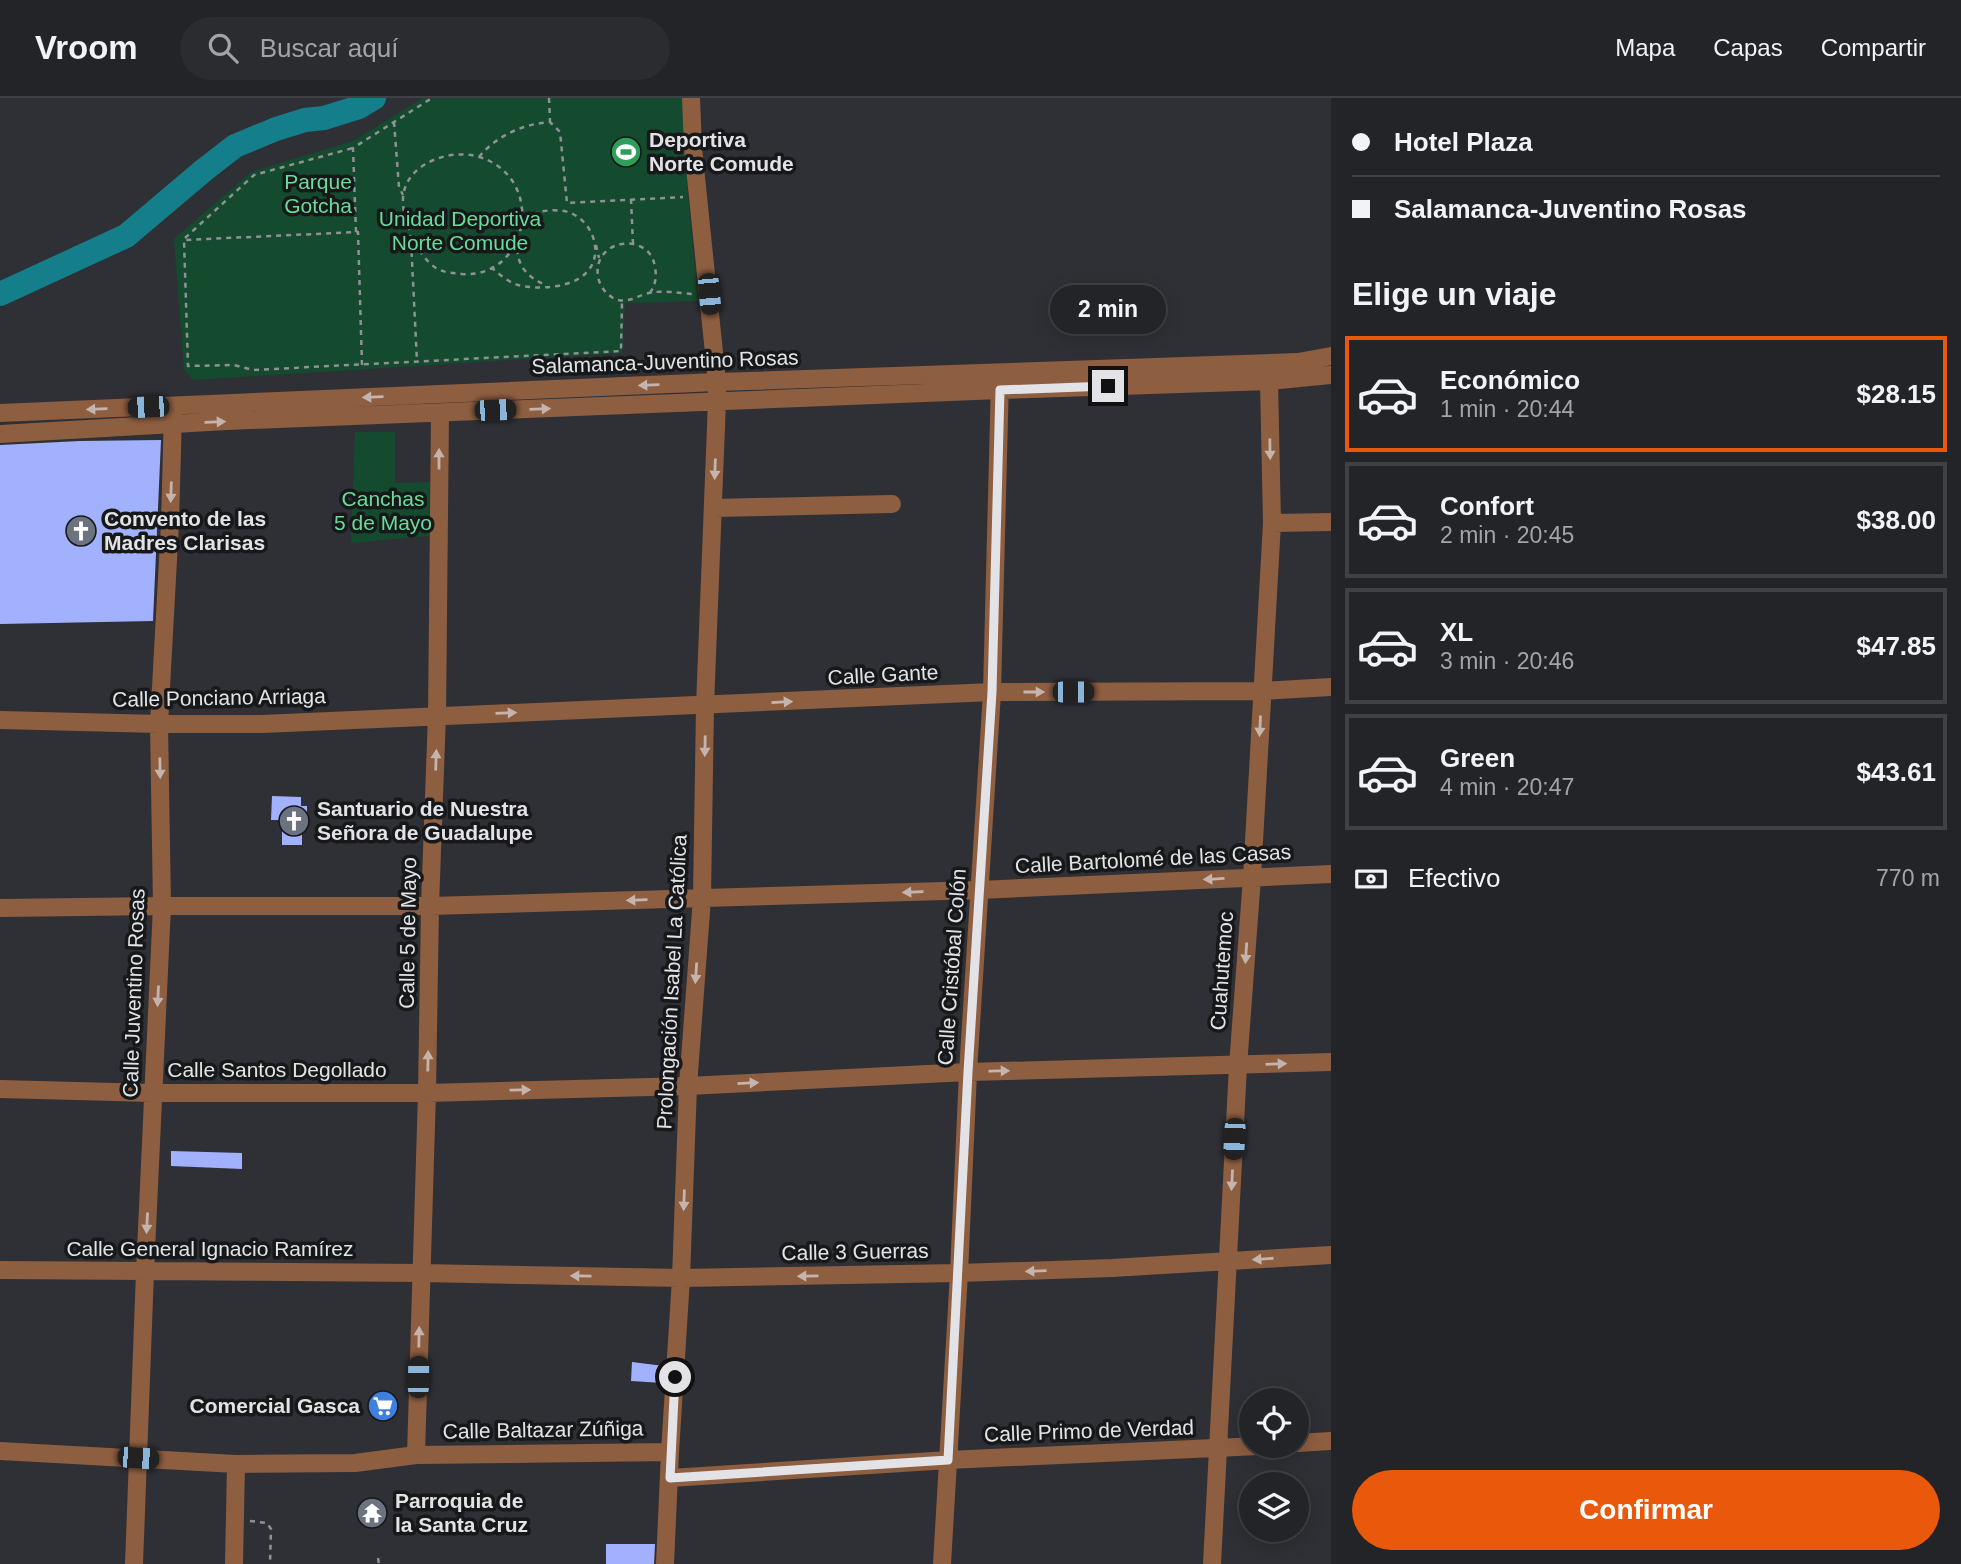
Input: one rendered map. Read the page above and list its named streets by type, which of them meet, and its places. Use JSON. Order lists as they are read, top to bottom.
{
  "streets": {
    "street": [
      "Salamanca-Juventino Rosas",
      "Calle Gante",
      "Calle Ponciano Arriaga",
      "Calle Bartolomé de las Casas",
      "Calle 5 de Mayo",
      "Calle Cristóbal Colón",
      "Cuahutemoc",
      "Prolongación Isabel La Católica",
      "Calle Juventino Rosas",
      "Calle Santos Degollado",
      "Calle General Ignacio Ramírez",
      "Calle 3 Guerras",
      "Calle Baltazar Zúñiga",
      "Calle Primo de Verdad"
    ]
  },
  "crossings": [
    ["Salamanca-Juventino Rosas", "Calle 5 de Mayo"],
    ["Salamanca-Juventino Rosas", "Calle Cristóbal Colón"],
    ["Salamanca-Juventino Rosas", "Cuahutemoc"],
    ["Salamanca-Juventino Rosas", "Prolongación Isabel La Católica"],
    ["Salamanca-Juventino Rosas", "Calle Juventino Rosas"],
    ["Calle Gante", "Calle Ponciano Arriaga"],
    ["Calle Gante", "Calle 5 de Mayo"],
    ["Calle Gante", "Calle Cristóbal Colón"],
    ["Calle Gante", "Cuahutemoc"],
    ["Calle Gante", "Prolongación Isabel La Católica"],
    ["Calle Ponciano Arriaga", "Calle 5 de Mayo"],
    ["Calle Ponciano Arriaga", "Calle Juventino Rosas"],
    ["Calle Bartolomé de las Casas", "Calle 5 de Mayo"],
    ["Calle Bartolomé de las Casas", "Calle Cristóbal Colón"],
    ["Calle Bartolomé de las Casas", "Cuahutemoc"],
    ["Calle Bartolomé de las Casas", "Prolongación Isabel La Católica"],
    ["Calle Bartolomé de las Casas", "Calle Juventino Rosas"],
    ["Calle 5 de Mayo", "Calle Santos Degollado"],
    ["Calle 5 de Mayo", "Calle General Ignacio Ramírez"],
    ["Calle 5 de Mayo", "Calle 3 Guerras"],
    ["Calle 5 de Mayo", "Calle Baltazar Zúñiga"],
    ["Calle Cristóbal Colón", "Calle Santos Degollado"],
    ["Calle Cristóbal Colón", "Calle 3 Guerras"],
    ["Calle Cristóbal Colón", "Calle Primo de Verdad"],
    ["Cuahutemoc", "Calle Santos Degollado"],
    ["Cuahutemoc", "Calle 3 Guerras"],
    ["Cuahutemoc", "Calle Primo de Verdad"],
    ["Prolongación Isabel La Católica", "Calle Santos Degollado"],
    ["Prolongación Isabel La Católica", "Calle 3 Guerras"],
    ["Prolongación Isabel La Católica", "Calle Baltazar Zúñiga"],
    ["Prolongación Isabel La Católica", "Calle Primo de Verdad"],
    ["Calle Juventino Rosas", "Calle Santos Degollado"],
    ["Calle Juventino Rosas", "Calle General Ignacio Ramírez"],
    ["Calle Juventino Rosas", "Calle Baltazar Zúñiga"],
    ["Calle General Ignacio Ramírez", "Calle 3 Guerras"]
  ],
  "one_way": [
    "Calle Gante",
    "Calle Bartolomé de las Casas",
    "Calle 5 de Mayo",
    "Cuahutemoc",
    "Prolongación Isabel La Católica",
    "Calle Juventino Rosas",
    "Calle Santos Degollado",
    "Calle 3 Guerras"
  ],
  "parks": ["Parque Gotcha", "Unidad Deportiva Norte Comude", "Canchas 5 de Mayo"],
  "places": {
    "sports": ["Deportiva Norte Comude"],
    "church": ["Convento de las Madres Clarisas", "Santuario de Nuestra Señora de Guadalupe"],
    "supermarket": ["Comercial Gasca"],
    "temple": ["Parroquia de la Santa Cruz"]
  },
  "page": {
    "header": "Vroom",
    "search": "Buscar aquí",
    "nav": ["Mapa", "Capas", "Compartir"],
    "banner": ["Hotel Plaza", "Salamanca-Juventino Rosas"],
    "heading": "Elige un viaje",
    "bubble": "2 min",
    "list": [
      {
        "name": "Económico",
        "note": "1 min · 20:44",
        "value": "$28.15"
      },
      {
        "name": "Confort",
        "note": "2 min · 20:45",
        "value": "$38.00"
      },
      {
        "name": "XL",
        "note": "3 min · 20:46",
        "value": "$47.85"
      },
      {
        "name": "Green",
        "note": "4 min · 20:47",
        "value": "$43.61"
      }
    ],
    "pay": ["Efectivo", "770 m"],
    "buttons": "Confirmar"
  }
}
